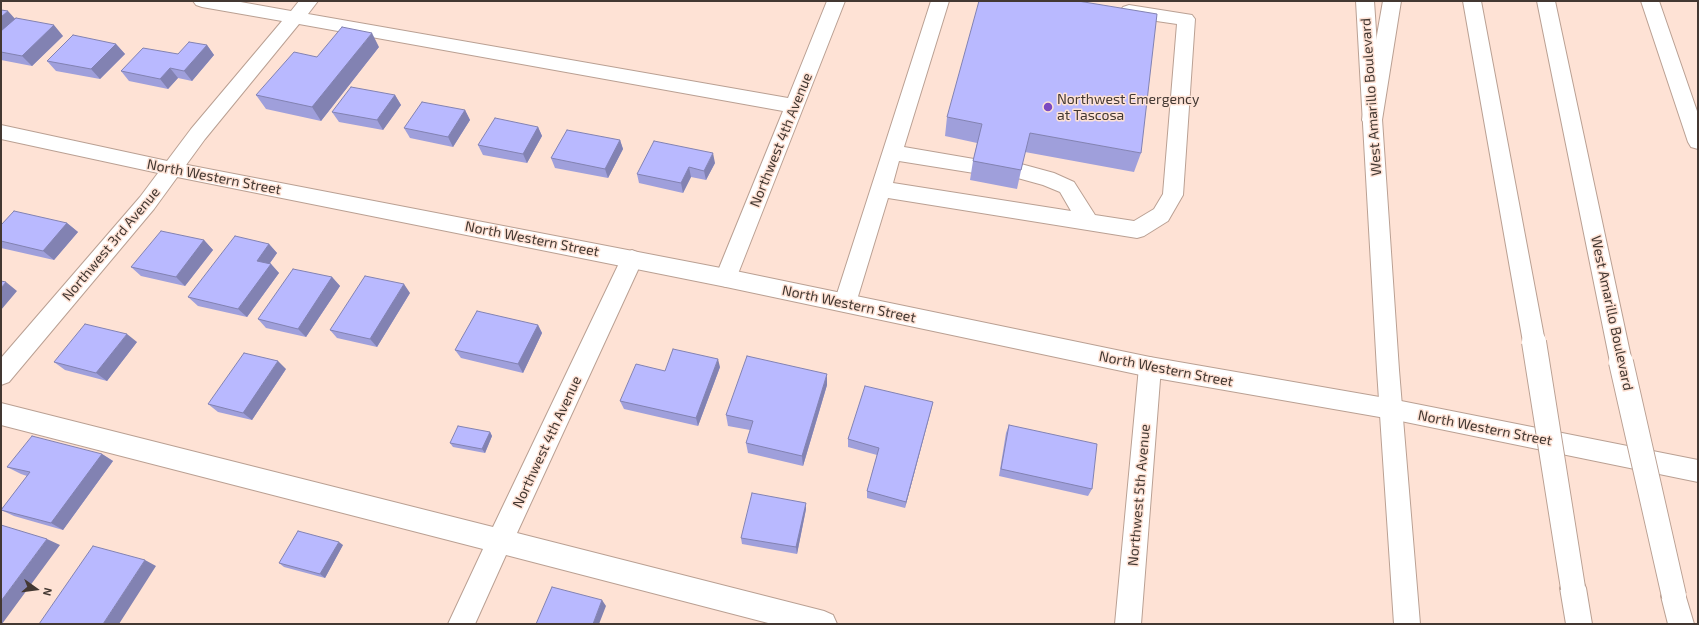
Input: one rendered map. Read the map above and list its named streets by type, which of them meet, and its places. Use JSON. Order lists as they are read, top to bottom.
{
  "streets": {
    "main road": [
      "West Amarillo Boulevard",
      "Northwest 4th Avenue",
      "North Western Street",
      "Northwest 3rd Avenue",
      "Northwest 5th Avenue"
    ]
  },
  "crossings": [
    ["West Amarillo Boulevard", "North Western Street"],
    ["Northwest 4th Avenue", "North Western Street"],
    ["North Western Street", "Northwest 3rd Avenue"],
    ["North Western Street", "Northwest 5th Avenue"]
  ],
  "places": ["Northwest Emergency at Tascosa"],
  "north": "right"
}
